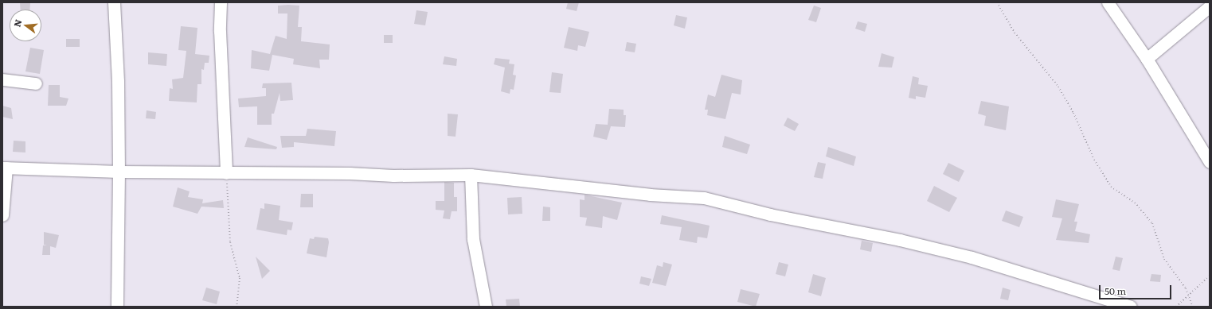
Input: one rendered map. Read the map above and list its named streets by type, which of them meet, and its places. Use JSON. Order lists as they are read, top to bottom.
{
  "scale_bar": "50 m",
  "north": "left"
}
